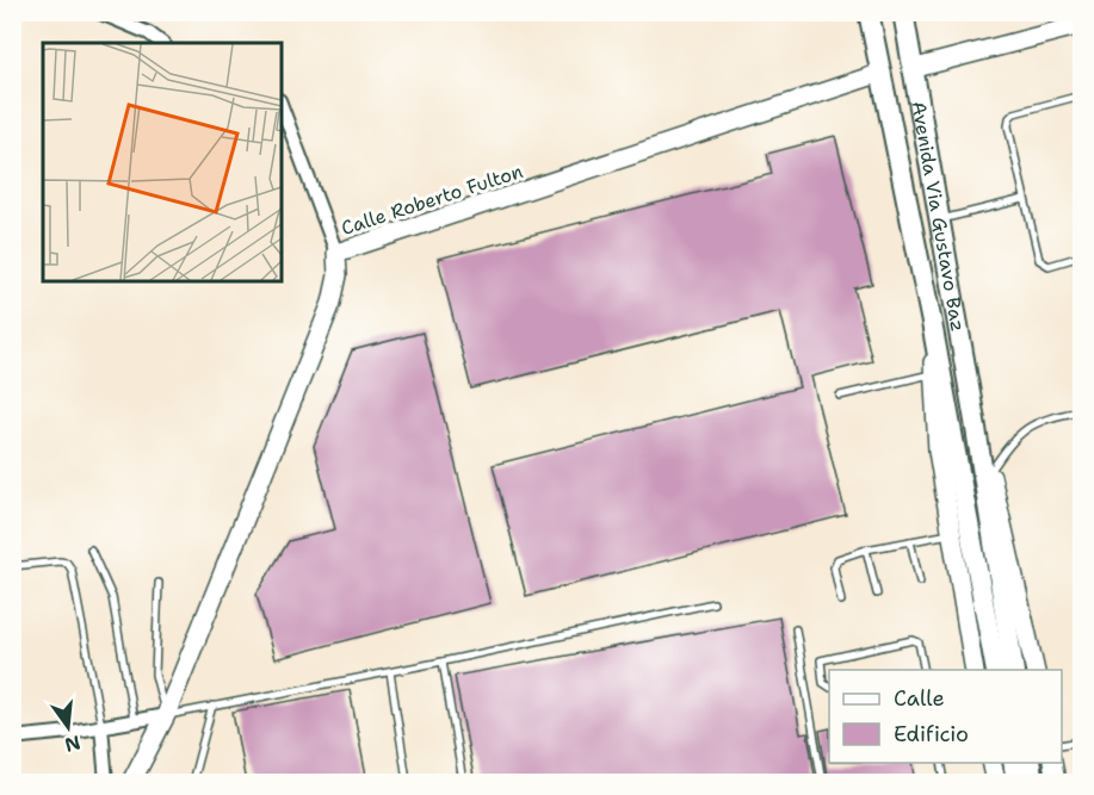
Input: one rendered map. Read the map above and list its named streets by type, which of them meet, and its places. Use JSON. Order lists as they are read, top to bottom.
{
  "streets": {
    "main road": ["Calle Roberto Fulton", "Avenida Via Gustavo Baz"]
  },
  "crossings": [
    ["Calle Roberto Fulton", "Avenida Via Gustavo Baz"]
  ],
  "legend": ["Calle", "Edificio"],
  "north": "bottom"
}
